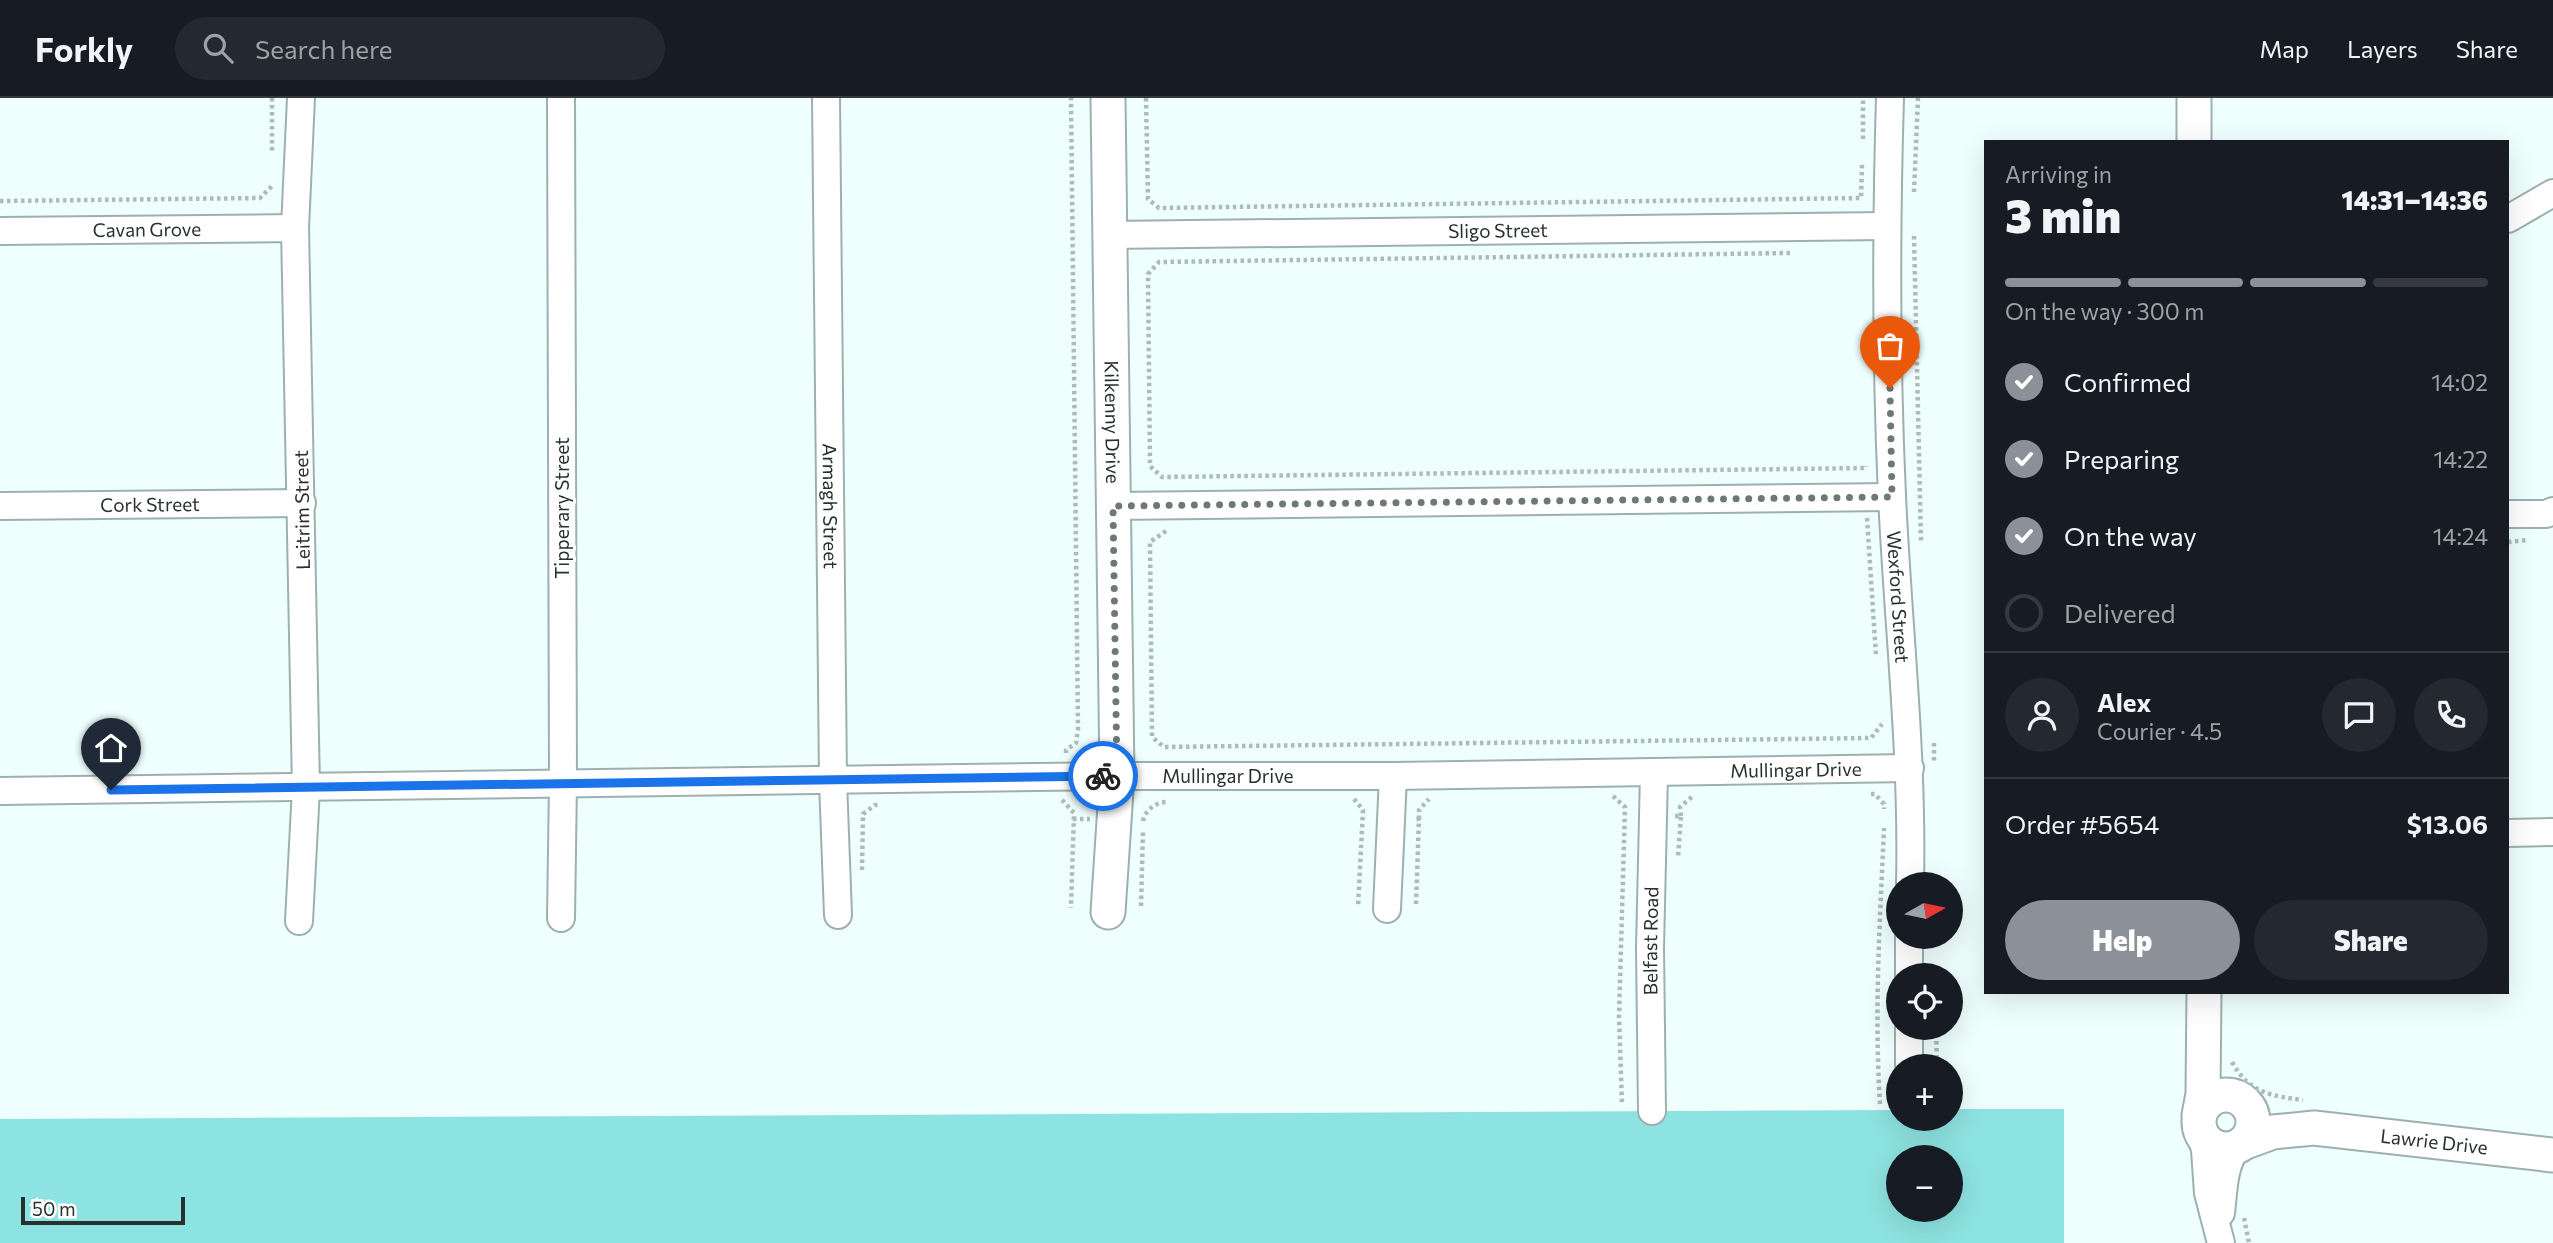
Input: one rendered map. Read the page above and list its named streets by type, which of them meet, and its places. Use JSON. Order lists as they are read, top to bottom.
{
  "streets": {
    "street": [
      "Cavan Grove",
      "Sligo Street",
      "Kilkenny Drive",
      "Cork Street",
      "Armagh Street",
      "Tipperary Street",
      "Leitrim Street",
      "Wexford Street",
      "Mullingar Drive",
      "Belfast Road",
      "Lawrie Drive"
    ]
  },
  "crossings": [
    ["Cavan Grove", "Leitrim Street"],
    ["Sligo Street", "Kilkenny Drive"],
    ["Sligo Street", "Wexford Street"],
    ["Kilkenny Drive", "Mullingar Drive"],
    ["Cork Street", "Leitrim Street"],
    ["Armagh Street", "Mullingar Drive"],
    ["Tipperary Street", "Mullingar Drive"],
    ["Leitrim Street", "Mullingar Drive"],
    ["Wexford Street", "Mullingar Drive"],
    ["Mullingar Drive", "Belfast Road"]
  ],
  "scale_bar": "50 m",
  "north": "right",
  "page": {
    "header": "Forkly",
    "search": "Search here",
    "nav": ["Map", "Layers", "Share"],
    "heading": ["3 min", "Arriving in", "14:31–14:36"],
    "panel": [
      "Alex",
      "Courier · 4.5",
      "Order #5654",
      "$13.06"
    ],
    "bar": "On the way · 300 m",
    "list": [
      ["Confirmed", "14:02"],
      ["Preparing", "14:22"],
      ["On the way", "14:24"],
      "Delivered"
    ],
    "map_buttons": ["+", "−"],
    "buttons": ["Help", "Share"],
    "scale": "50 m"
  }
}
